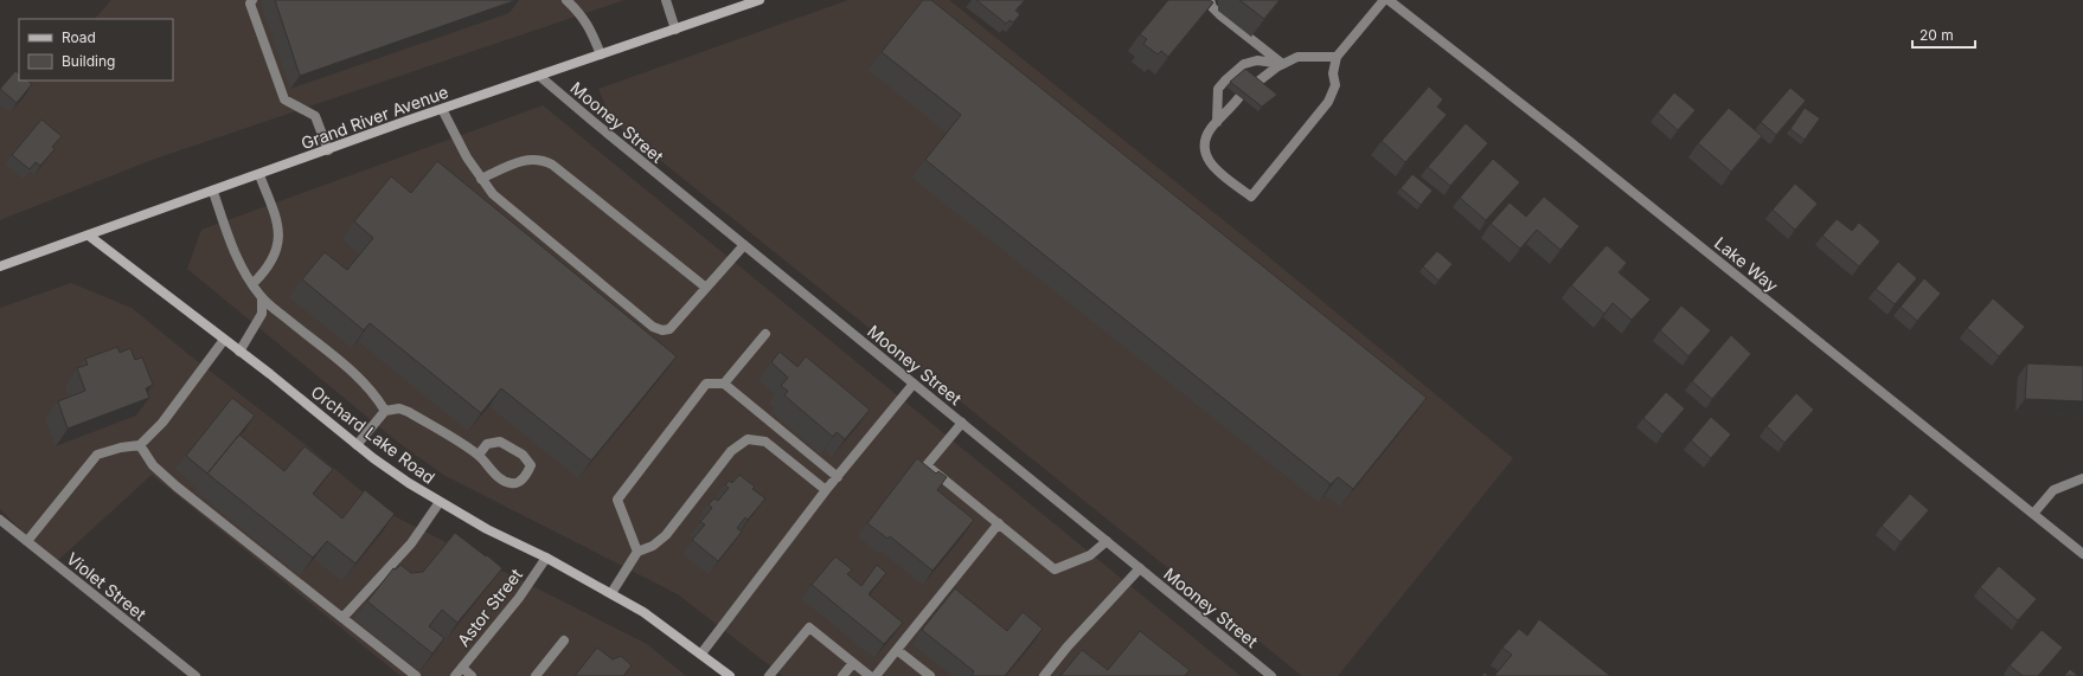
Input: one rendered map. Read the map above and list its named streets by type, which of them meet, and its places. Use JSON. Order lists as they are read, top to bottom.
{
  "streets": {
    "main road": ["Grand River Avenue", "Orchard Lake Road"],
    "street": [
      "Mooney Street",
      "Lake Way",
      "Violet Street",
      "Astor Street"
    ]
  },
  "crossings": [
    ["Grand River Avenue", "Mooney Street"],
    ["Grand River Avenue", "Orchard Lake Road"],
    ["Orchard Lake Road", "Astor Street"]
  ],
  "legend": ["Road", "Building"],
  "scale_bar": "20 m"
}
